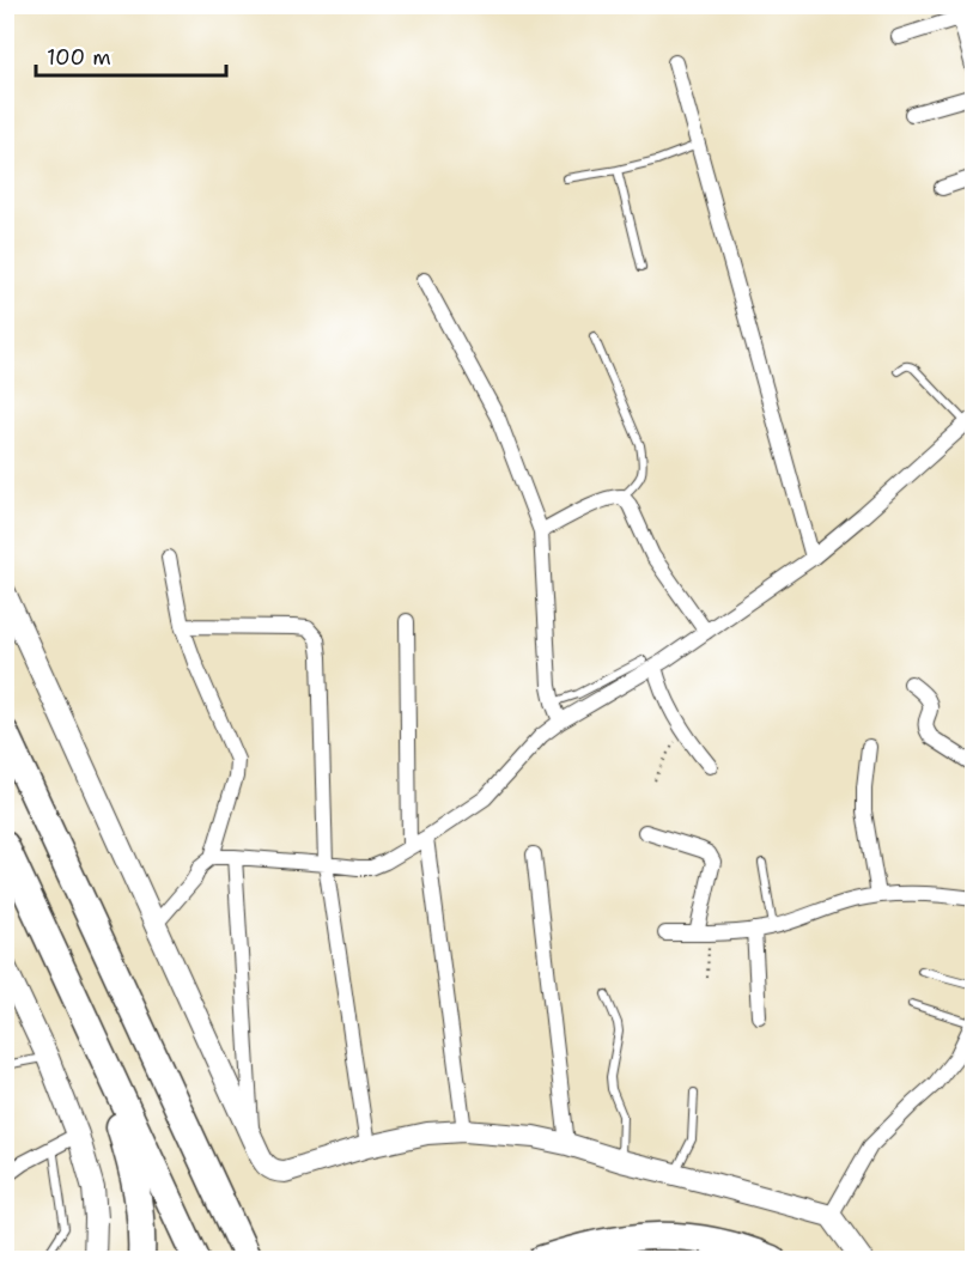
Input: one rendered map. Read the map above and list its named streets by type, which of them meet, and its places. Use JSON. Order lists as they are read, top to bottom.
{
  "scale_bar": "100 m"
}
